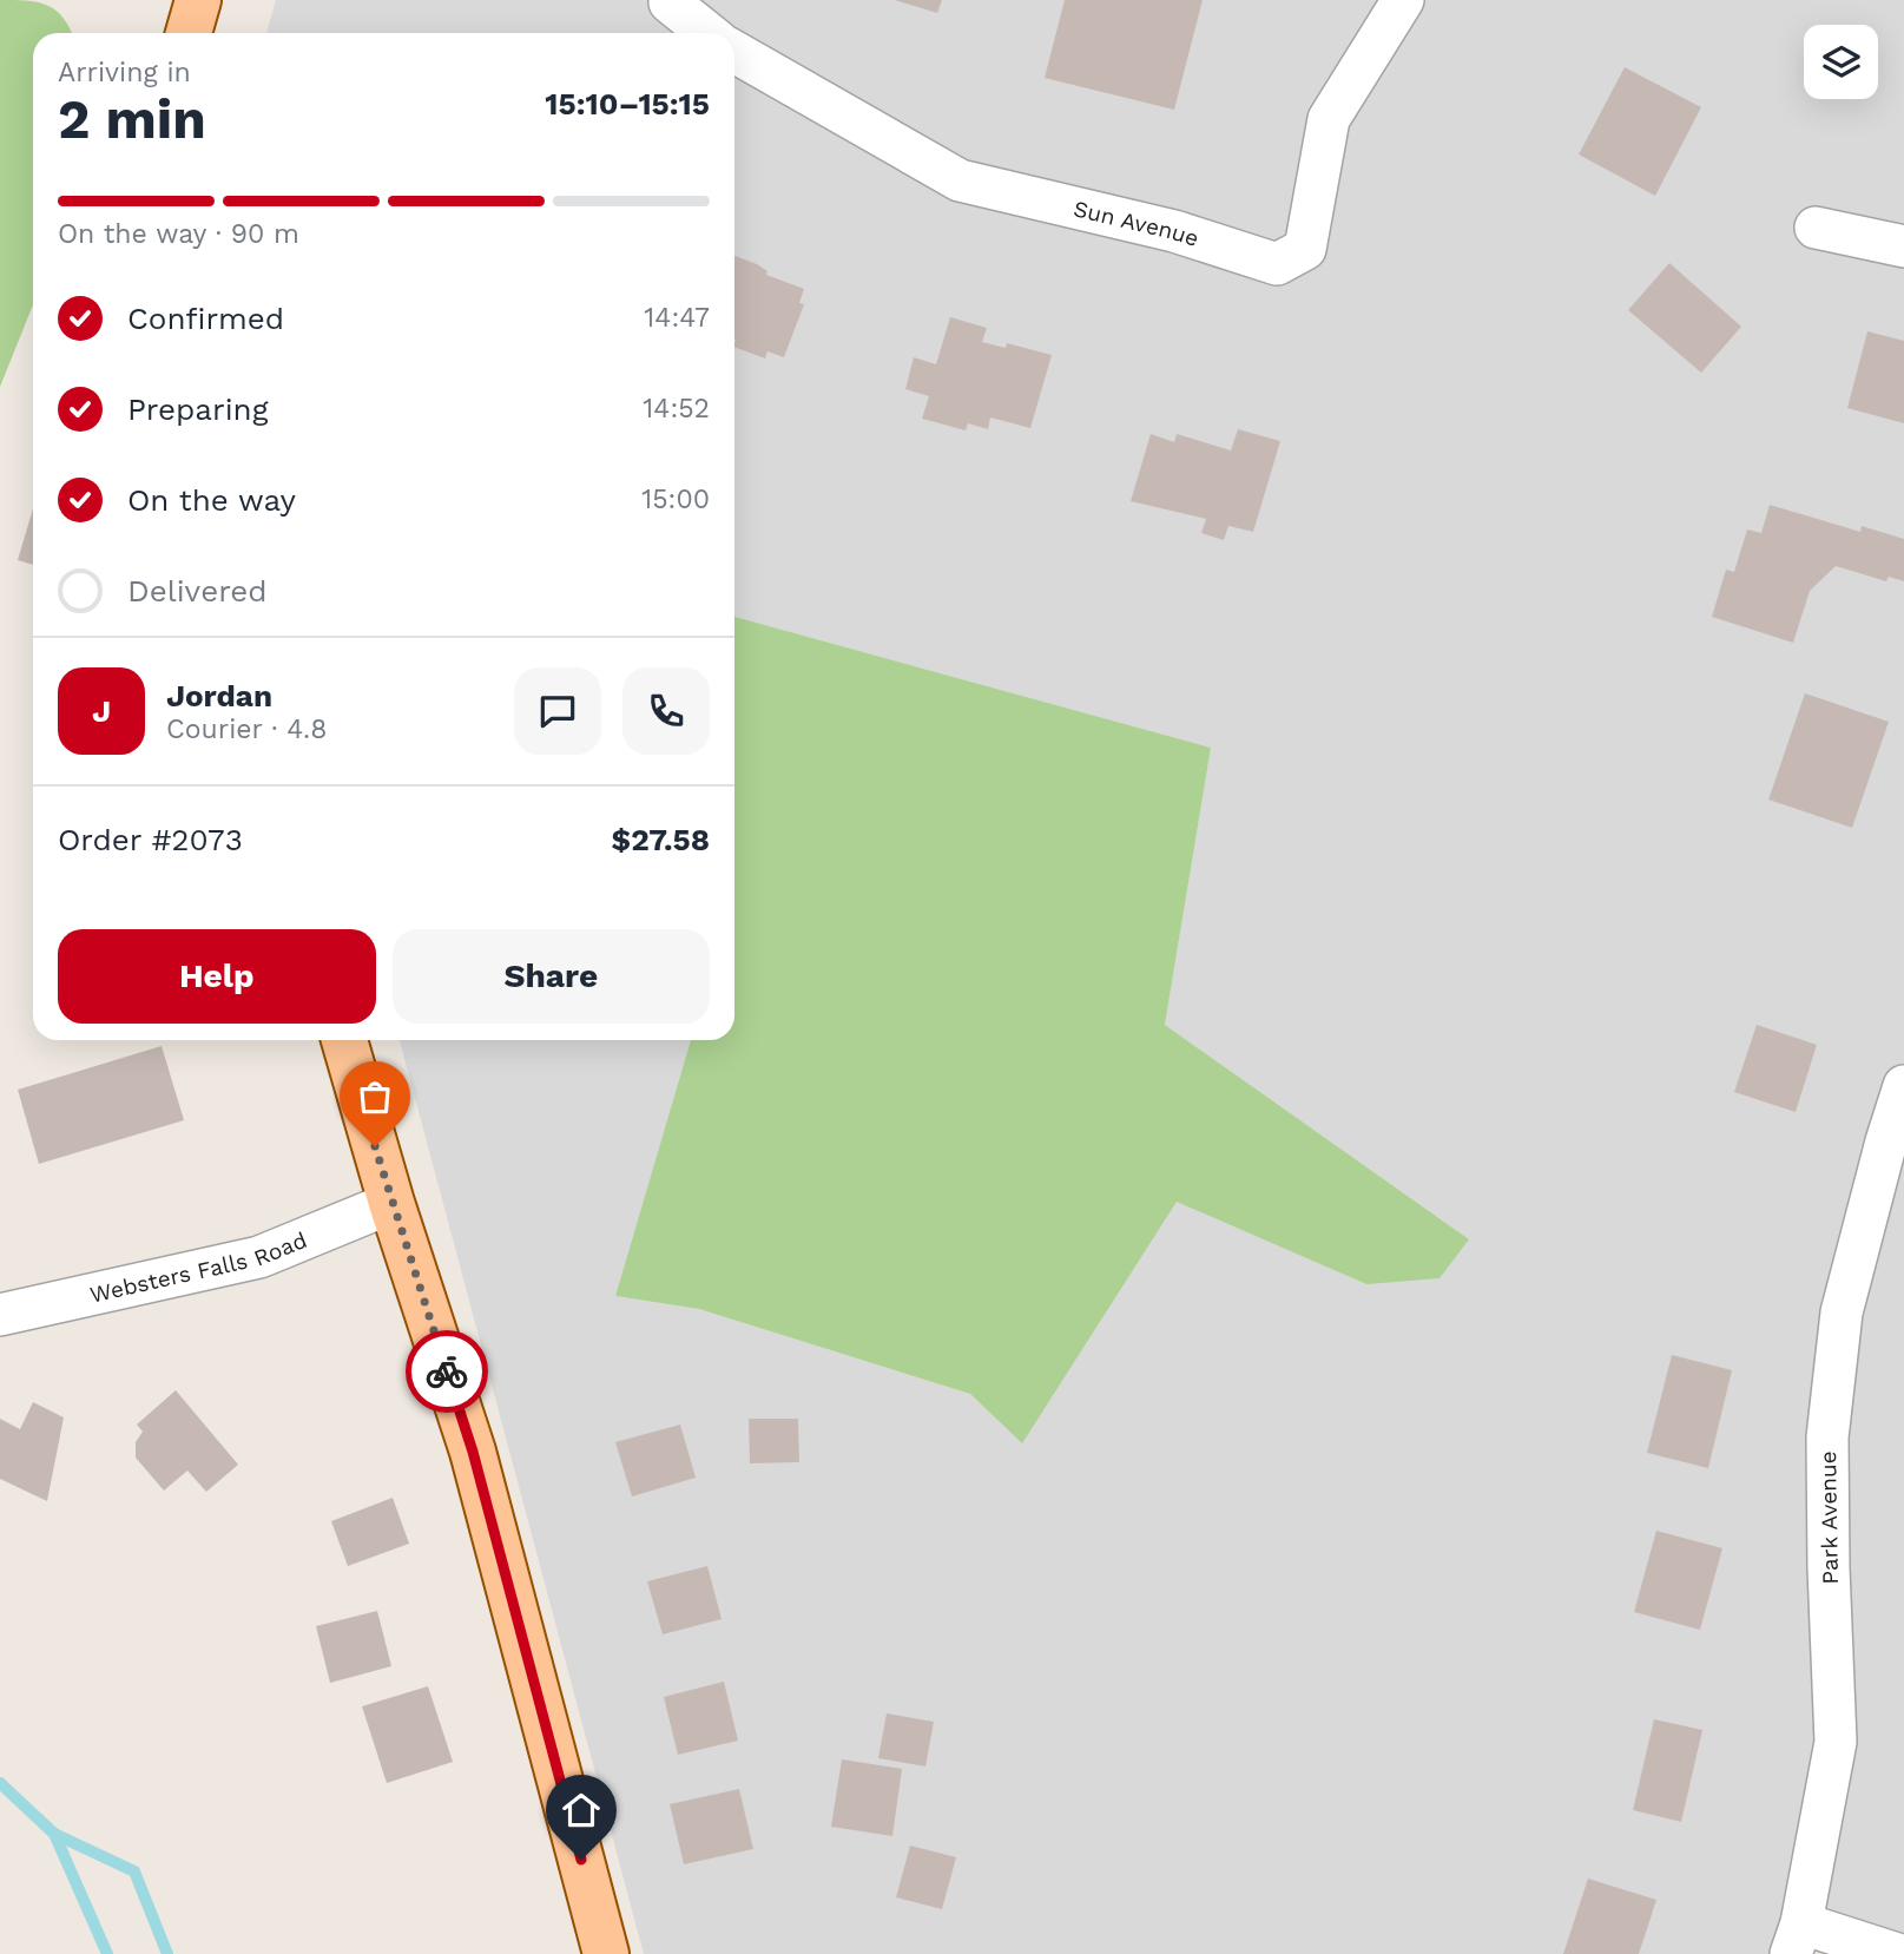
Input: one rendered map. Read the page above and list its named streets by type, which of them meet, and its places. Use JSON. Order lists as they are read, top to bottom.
{
  "streets": {
    "street": ["Sun Avenue", "Websters Falls Road", "Park Avenue"]
  },
  "page": {
    "heading": ["2 min", "Arriving in", "15:10–15:15"],
    "panel": [
      "Jordan",
      "Courier · 4.8",
      "Order #2073",
      "$27.58"
    ],
    "bar": "On the way · 90 m",
    "list": [
      ["Confirmed", "14:47"],
      ["Preparing", "14:52"],
      ["On the way", "15:00"],
      "Delivered"
    ],
    "round": "J",
    "buttons": ["Help", "Share"]
  }
}
